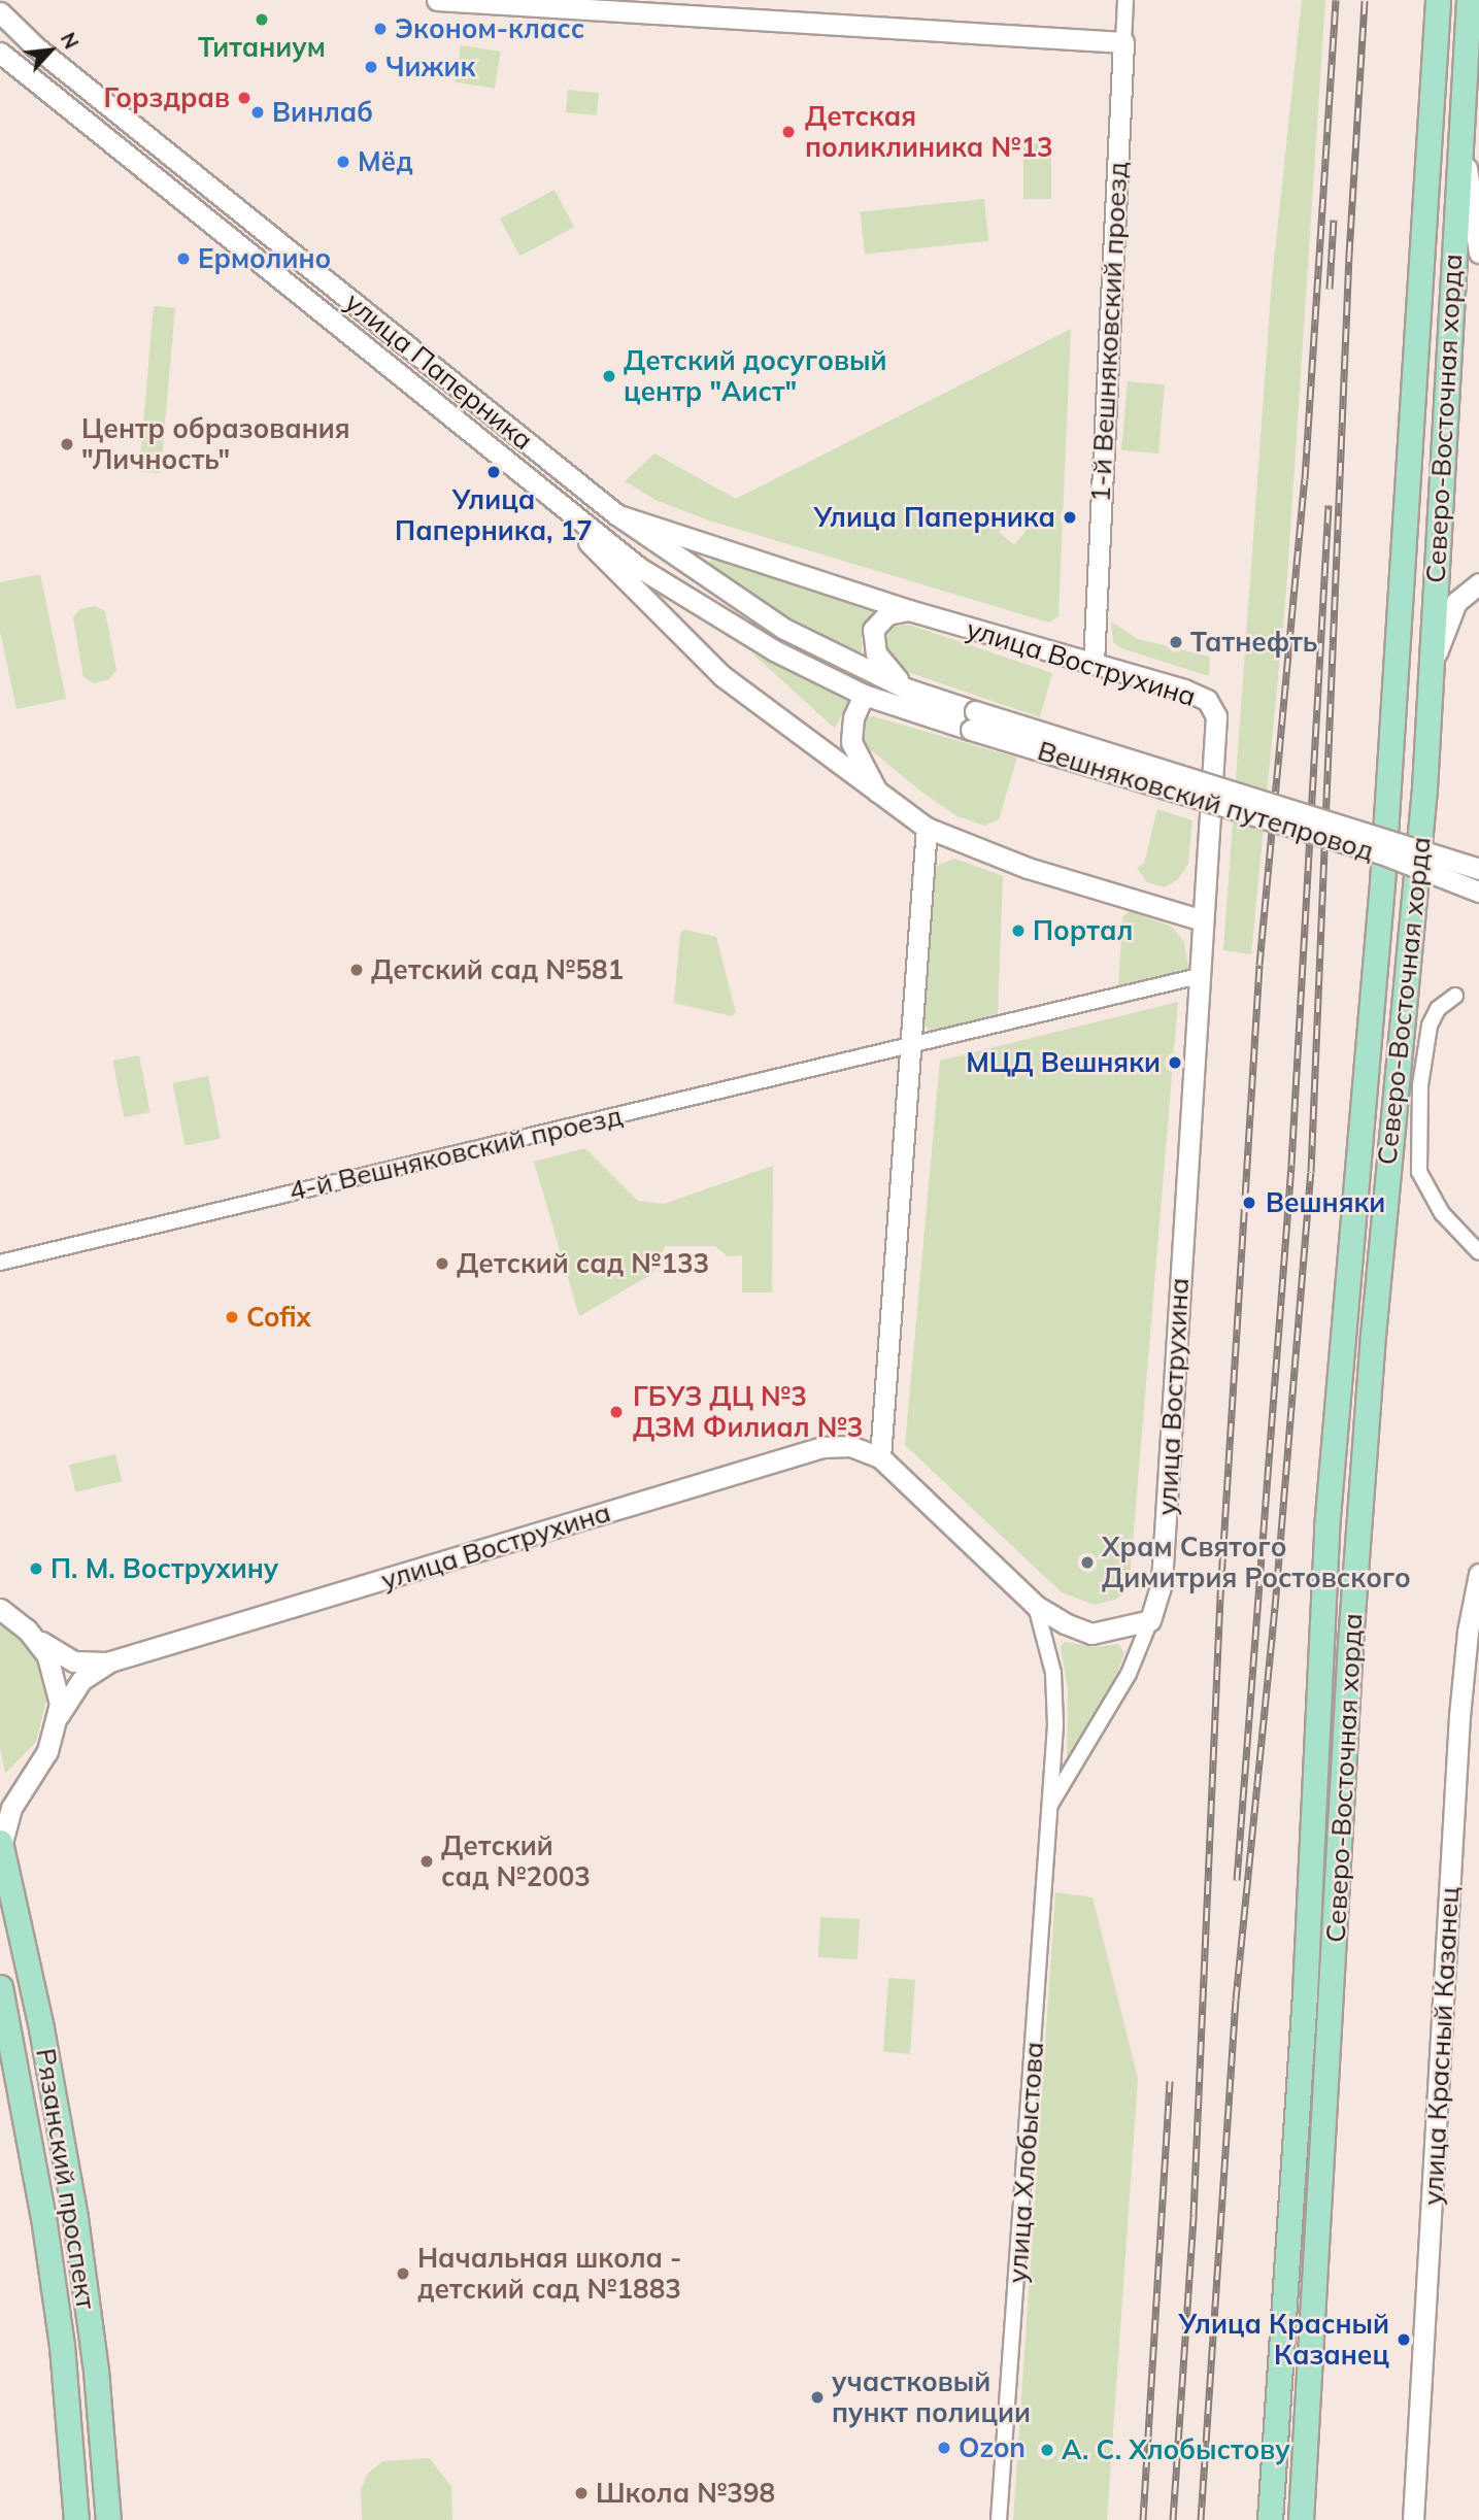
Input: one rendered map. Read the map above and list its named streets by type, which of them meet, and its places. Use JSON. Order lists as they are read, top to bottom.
{
  "streets": {
    "main road": ["Северо-Восточная хорда", "Рязанский проспект"],
    "street": [
      "1-й Вешняковский проезд",
      "улица Паперника",
      "улица Вострухина",
      "Вешняковский путепровод",
      "4-й Вешняковский проезд",
      "улица Красный Казанец",
      "улица Хлобыстова"
    ]
  },
  "crossings": [
    ["1-й Вешняковский проезд", "улица Вострухина"],
    ["улица Паперника", "улица Вострухина"],
    ["улица Паперника", "Вешняковский путепровод"],
    ["улица Вострухина", "4-й Вешняковский проезд"],
    ["улица Вострухина", "улица Хлобыстова"],
    ["улица Вострухина", "Рязанский проспект"]
  ],
  "places": [
    "Титаниум",
    "Эконом-класс",
    "Чижик",
    "Горздрав",
    "Винлаб",
    "Детская поликлиника №13",
    "Мёд",
    "Ермолино",
    "Детский досуговый центр \"Аист\"",
    "Центр образования \"Личность\"",
    "Улица Паперника, 17",
    "Улица Паперника",
    "Татнефть",
    "Портал",
    "Детский сад №581",
    "МЦД Вешняки",
    "Вешняки",
    "Детский сад №133",
    "Cofix",
    "ГБУЗ ДЦ №3 ДЗМ Филиал №3",
    "Храм Святого Димитрия Ростовского",
    "П. М. Вострухину",
    "Детский сад №2003",
    "Начальная школа - детский сад №1883",
    "Улица Красный Казанец",
    "участковый пункт полиции",
    "Ozon",
    "А. С. Хлобыстову",
    "Школа №398"
  ],
  "north": "top right"
}
